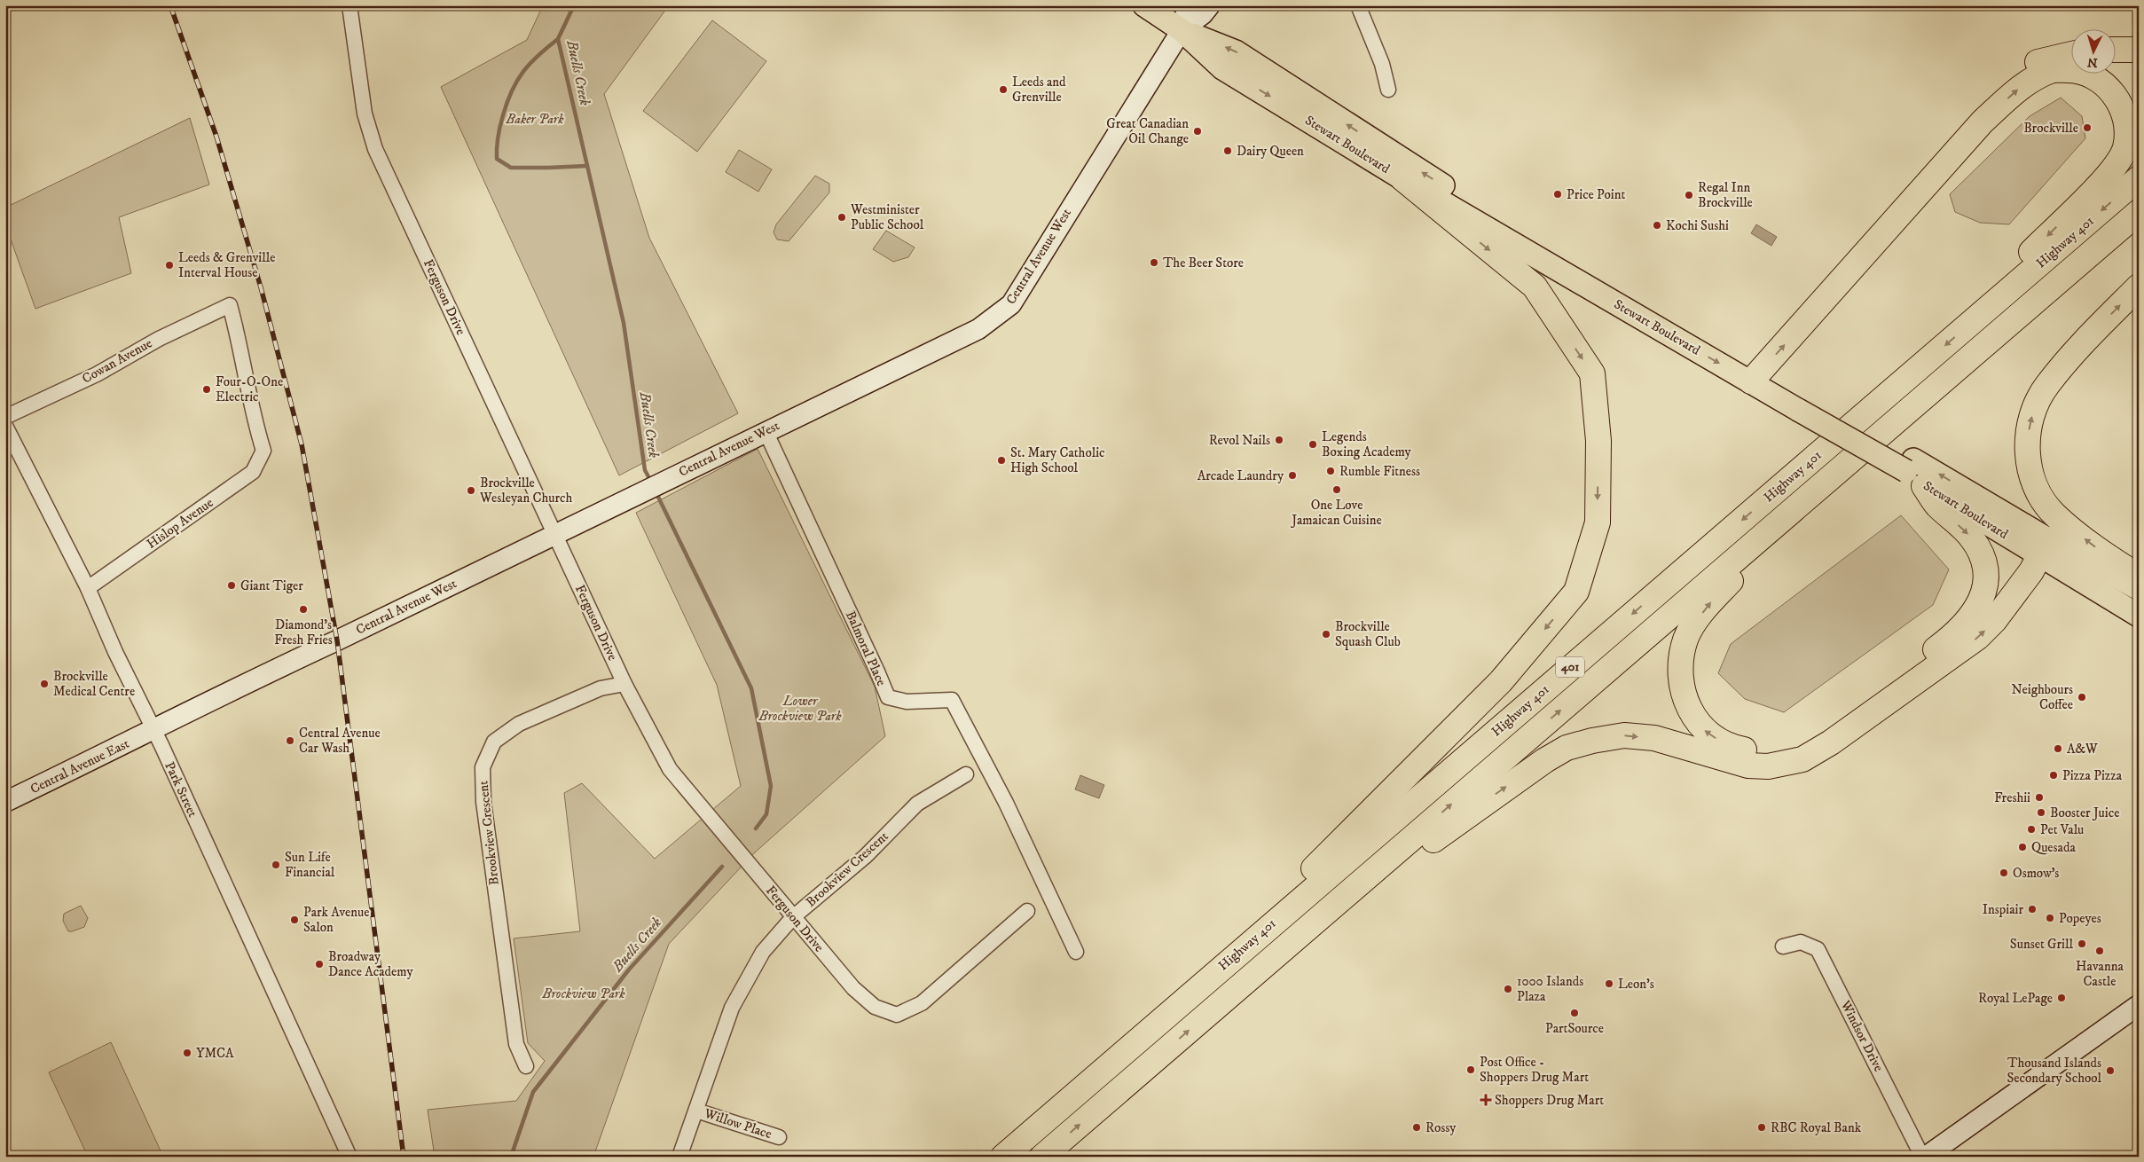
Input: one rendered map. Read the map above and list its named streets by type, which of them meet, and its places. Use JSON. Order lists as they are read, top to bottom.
{
  "streets": {
    "highway": ["Highway 401", "401"],
    "main road": ["Stewart Boulevard"],
    "street": [
      "Central Avenue West",
      "Ferguson Drive",
      "Cowan Avenue",
      "Hislop Avenue",
      "Balmoral Place",
      "Central Avenue East",
      "Park Street",
      "Brookview Crescent",
      "Windsor Drive",
      "Willow Place"
    ]
  },
  "crossings": [
    ["Stewart Boulevard", "Central Avenue West"],
    ["Central Avenue West", "Ferguson Drive"],
    ["Central Avenue West", "Balmoral Place"],
    ["Central Avenue West", "Central Avenue East"],
    ["Central Avenue West", "Park Street"],
    ["Ferguson Drive", "Brookview Crescent"],
    ["Cowan Avenue", "Hislop Avenue"],
    ["Hislop Avenue", "Park Street"],
    ["Central Avenue East", "Park Street"],
    ["Brookview Crescent", "Willow Place"]
  ],
  "water": ["Buells Creek"],
  "parks": ["Baker Park", "Lower Brockview Park", "Brockview Park"],
  "places": {
    "other": [
      "Leeds and Grenville",
      "Brockville",
      "Great Canadian Oil Change",
      "Dairy Queen",
      "Price Point",
      "Regal Inn Brockville",
      "Westminister Public School",
      "Kochi Sushi",
      "The Beer Store",
      "Leeds & Grenville Interval House",
      "Four-O-One Electric",
      "Revol Nails",
      "Legends Boxing Academy",
      "St. Mary Catholic High School",
      "Rumble Fitness",
      "Arcade Laundry",
      "One Love Jamaican Cuisine",
      "Brockville Wesleyan Church",
      "Giant Tiger",
      "Diamond's Fresh Fries",
      "Brockville Squash Club",
      "Brockville Medical Centre",
      "Neighbours Coffee",
      "Central Avenue Car Wash",
      "A&W",
      "Pizza Pizza",
      "Freshii",
      "Booster Juice",
      "Pet Valu",
      "Quesada",
      "Sun Life Financial",
      "Osmow's",
      "Inspiair",
      "Popeyes",
      "Park Avenue Salon",
      "Sunset Grill",
      "Havanna Castle",
      "Broadway Dance Academy",
      "Leon's",
      "1000 Islands Plaza",
      "Royal LePage",
      "PartSource",
      "YMCA",
      "Post Office - Shoppers Drug Mart",
      "Thousand Islands Secondary School",
      "Rossy",
      "RBC Royal Bank"
    ],
    "health": ["Shoppers Drug Mart"]
  },
  "north": "bottom"
}
